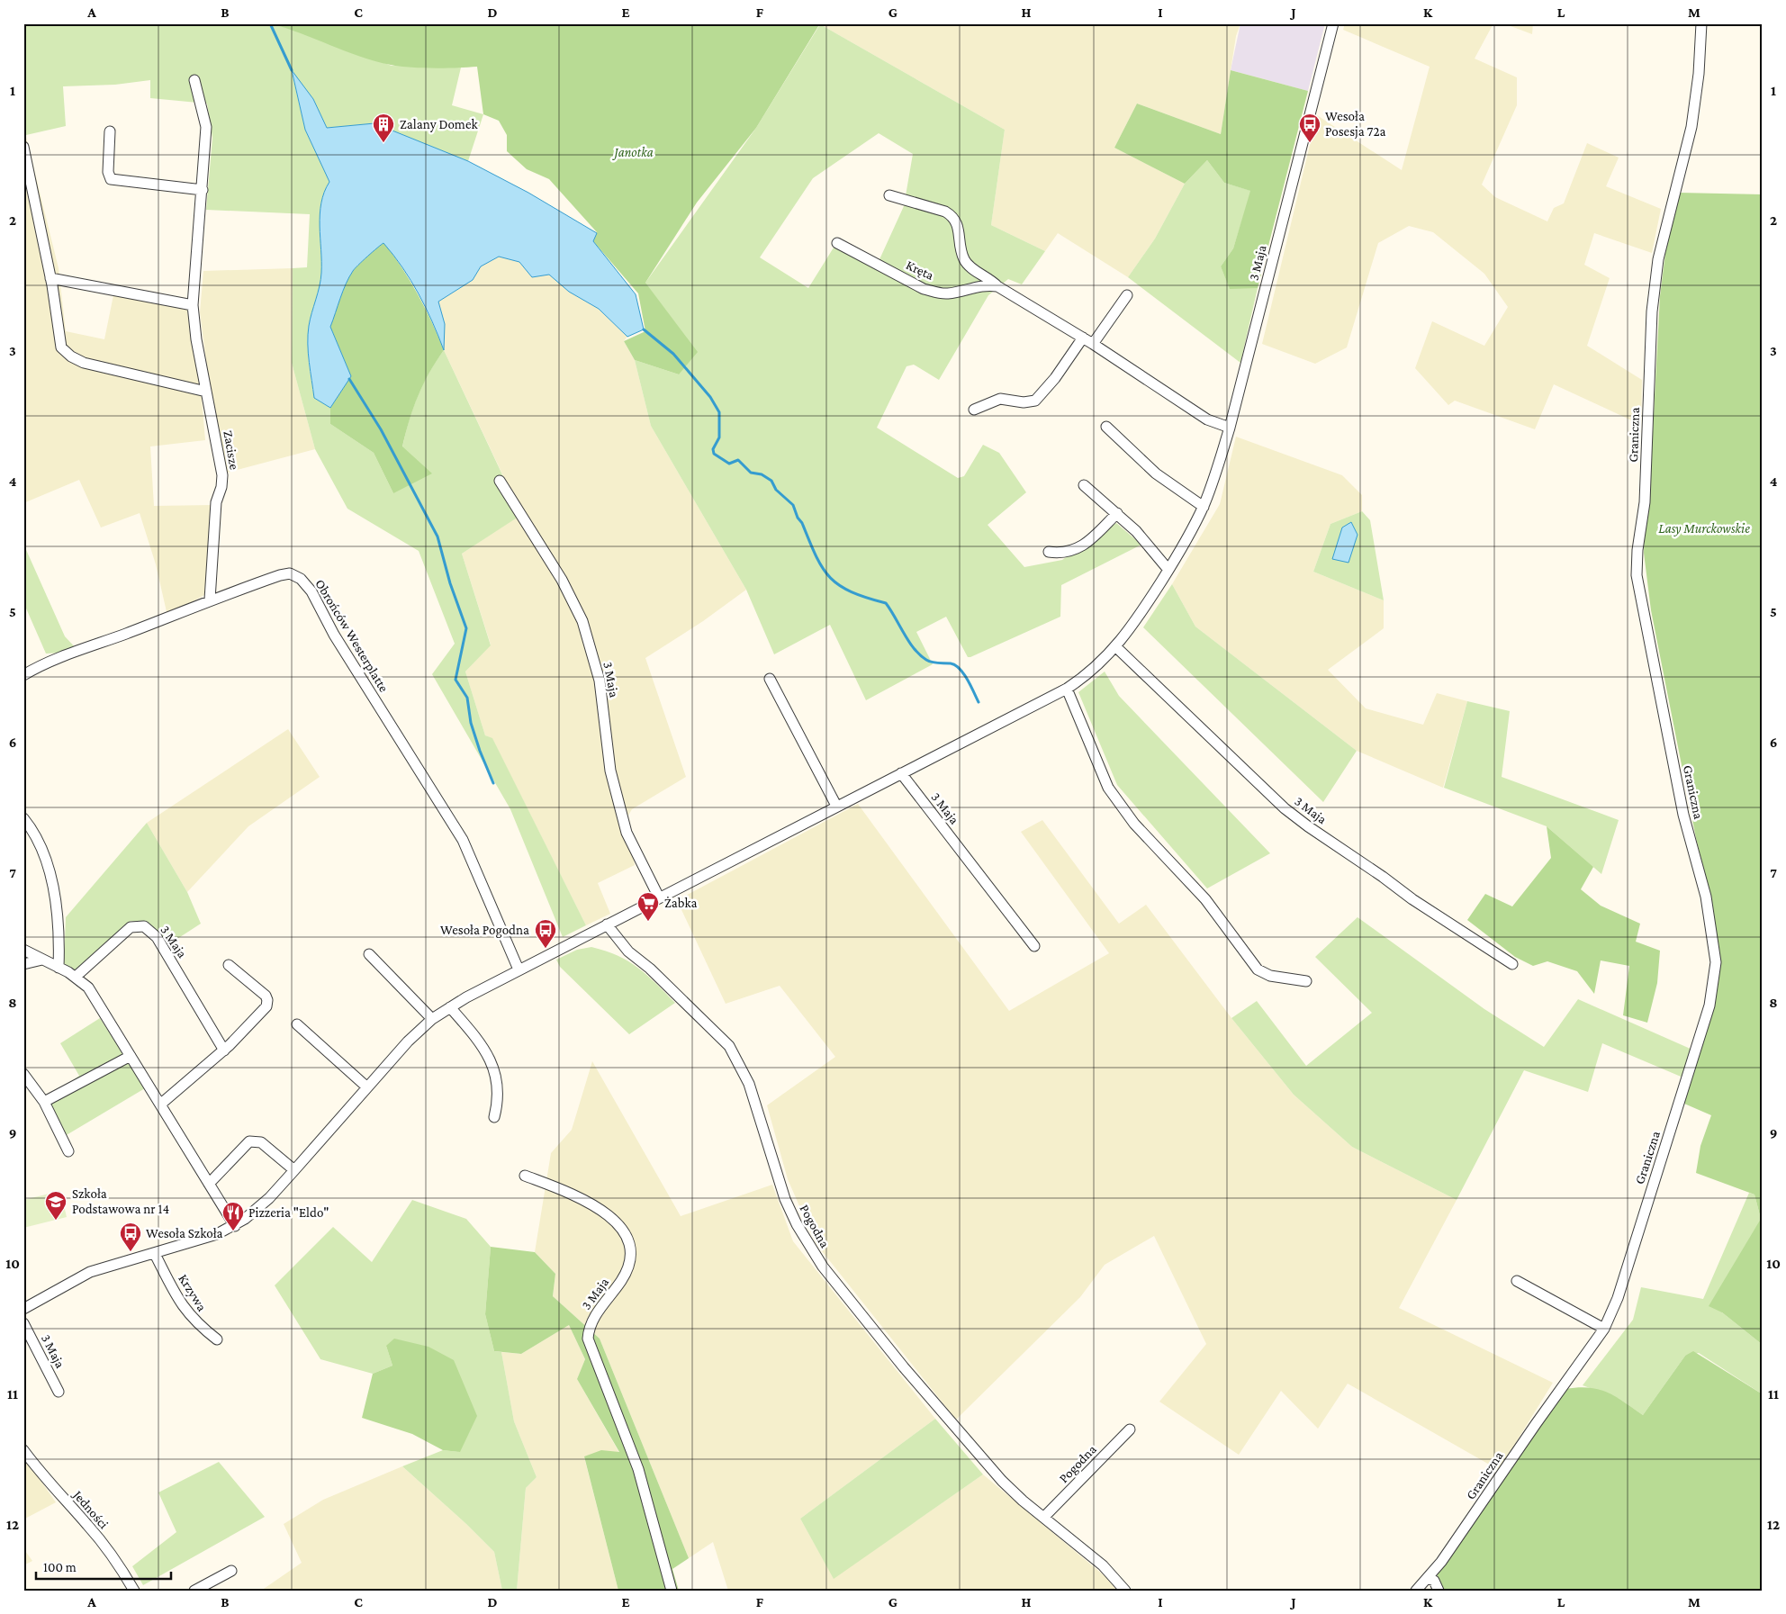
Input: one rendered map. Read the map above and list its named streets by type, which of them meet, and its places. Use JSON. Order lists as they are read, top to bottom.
{
  "streets": {
    "street": [
      "3 Maja",
      "Kręta",
      "Graniczna",
      "Zacisze",
      "Obrońców Westerplatte",
      "Pogodna",
      "Krzywa",
      "Jedności"
    ]
  },
  "crossings": [
    ["3 Maja", "Obrońców Westerplatte"],
    ["3 Maja", "Pogodna"],
    ["3 Maja", "Krzywa"],
    ["Zacisze", "Obrońców Westerplatte"]
  ],
  "parks": ["Janotka", "Lasy Murckowskie"],
  "places": {
    "building": ["Zalany Domek"],
    "bus stop": ["Wesoła Posesja 72a", "Wesoła Pogodna", "Wesoła Szkoła"],
    "supermarket": ["Żabka"],
    "school or university": ["Szkoła Podstawowa nr 14"],
    "restaurant": ["Pizzeria \"Eldo\""]
  },
  "scale_bar": "100 m",
  "grid": {
    "columns": [
      "A",
      "B",
      "C",
      "D",
      "E",
      "F",
      "G",
      "H",
      "I",
      "J",
      "K",
      "L",
      "M"
    ],
    "rows": [
      "1",
      "2",
      "3",
      "4",
      "5",
      "6",
      "7",
      "8",
      "9",
      "10",
      "11",
      "12"
    ]
  }
}
